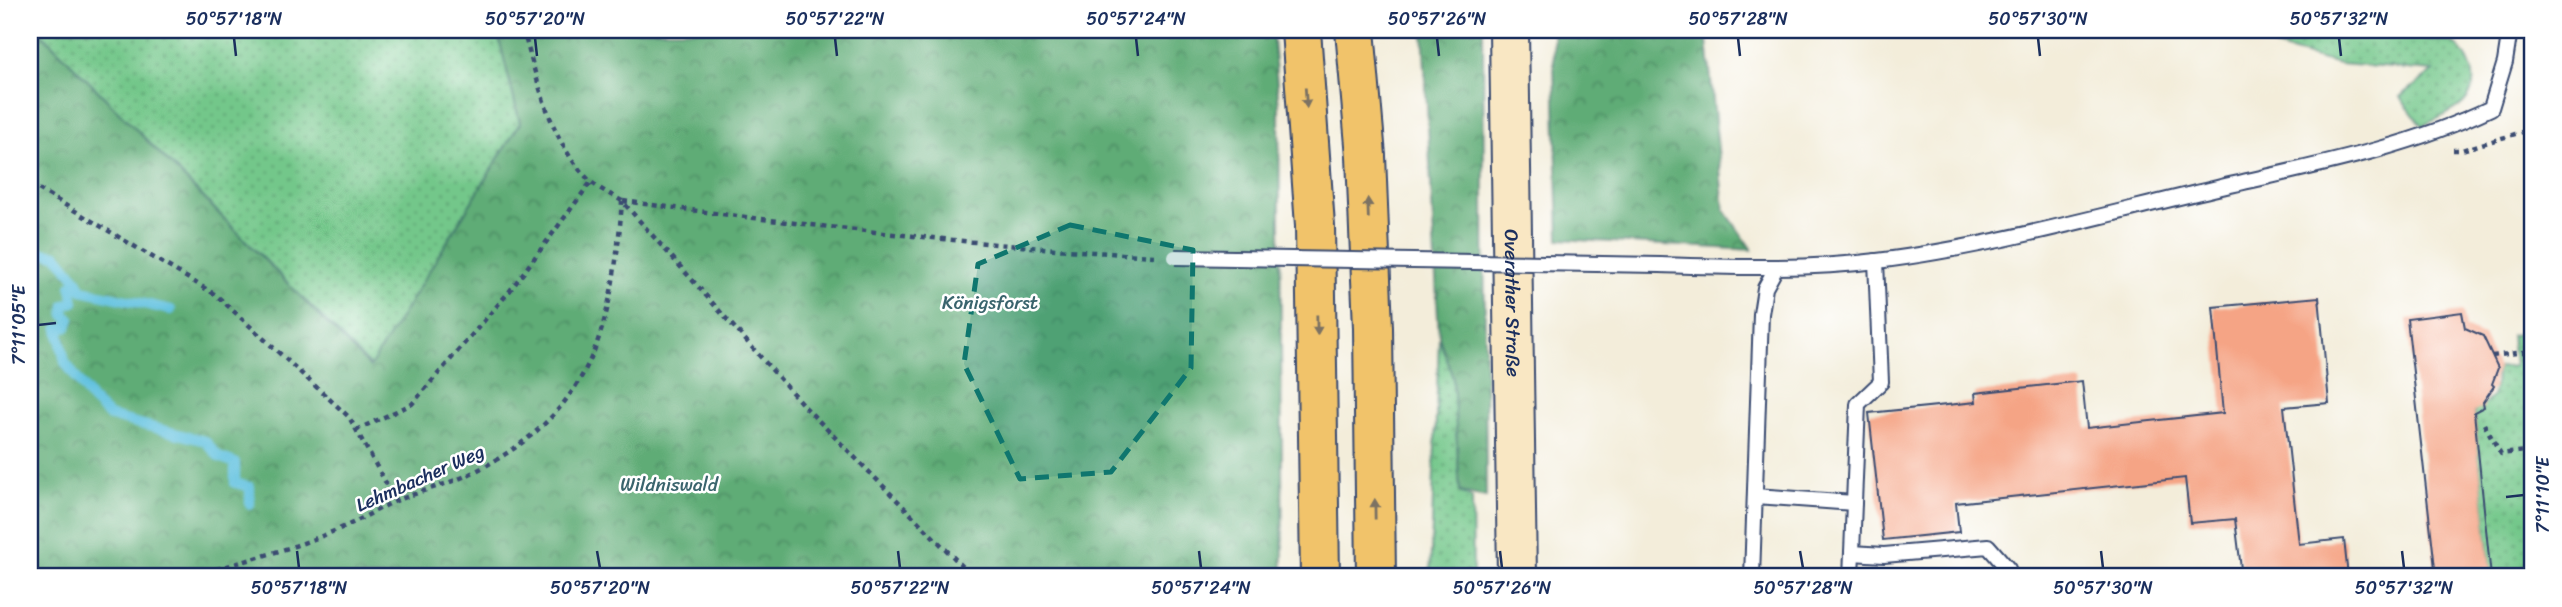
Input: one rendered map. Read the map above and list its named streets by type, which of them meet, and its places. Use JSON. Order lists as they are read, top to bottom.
{
  "streets": {
    "main road": ["Overather Straße"],
    "path": ["Lehmbacher Weg"]
  },
  "parks": ["Königsforst", "Wildniswald"],
  "coordinates": [
    "50°57'18\"N",
    "50°57'20\"N",
    "50°57'22\"N",
    "50°57'24\"N",
    "50°57'26\"N",
    "50°57'28\"N",
    "50°57'30\"N",
    "50°57'32\"N",
    "7°11'05\"E",
    "7°11'10\"E"
  ]
}
